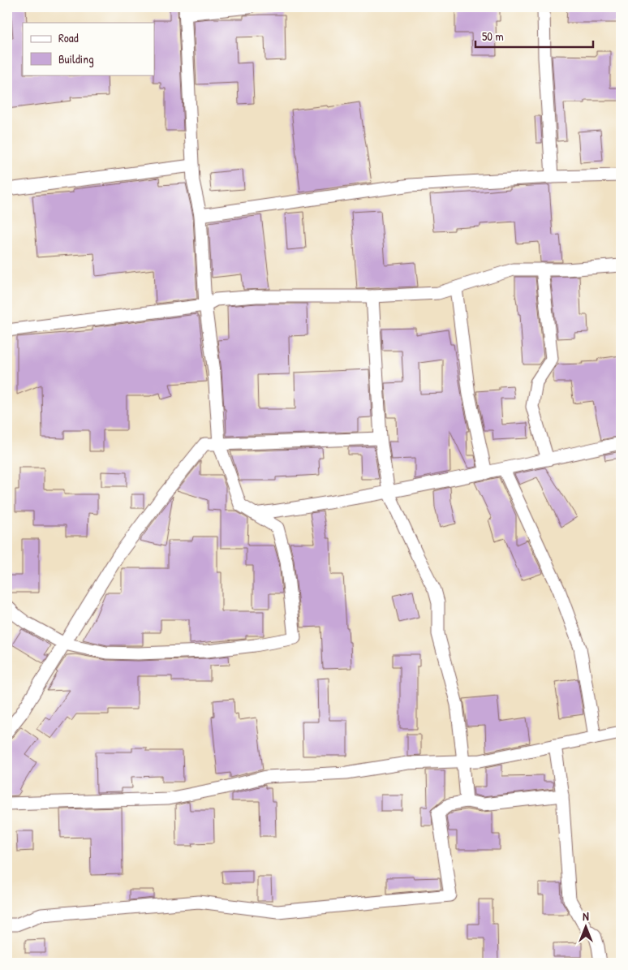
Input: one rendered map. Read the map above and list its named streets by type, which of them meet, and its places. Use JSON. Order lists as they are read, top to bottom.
{
  "legend": ["Road", "Building"],
  "scale_bar": "50 m",
  "north": "top"
}
